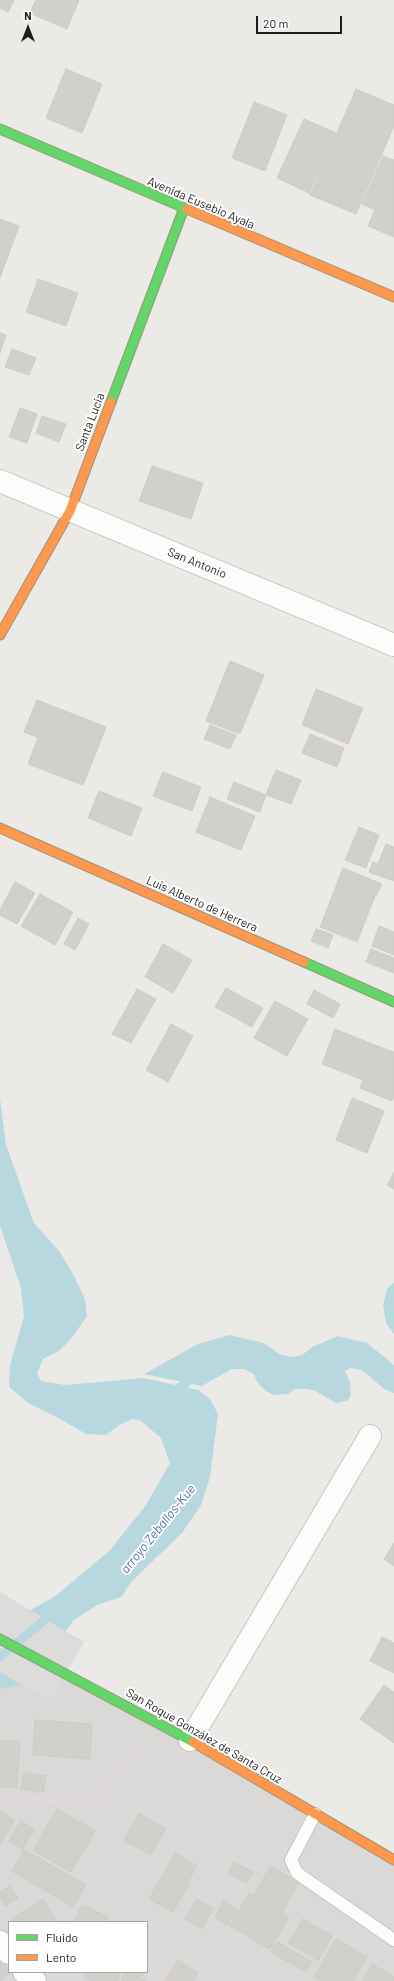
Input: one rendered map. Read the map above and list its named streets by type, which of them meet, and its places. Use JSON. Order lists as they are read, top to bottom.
{
  "streets": {
    "street": [
      "Avenida Eusebio Ayala",
      "Santa Lucia",
      "San Antonio",
      "Luis Alberto de Herrera",
      "San Roque González de Santa Cruz"
    ]
  },
  "crossings": [
    ["Avenida Eusebio Ayala", "Santa Lucia"],
    ["Santa Lucia", "San Antonio"]
  ],
  "water": ["arroyo Zeballos-Kue"],
  "legend": ["Fluido", "Lento"],
  "scale_bar": "20 m",
  "north": "top"
}
